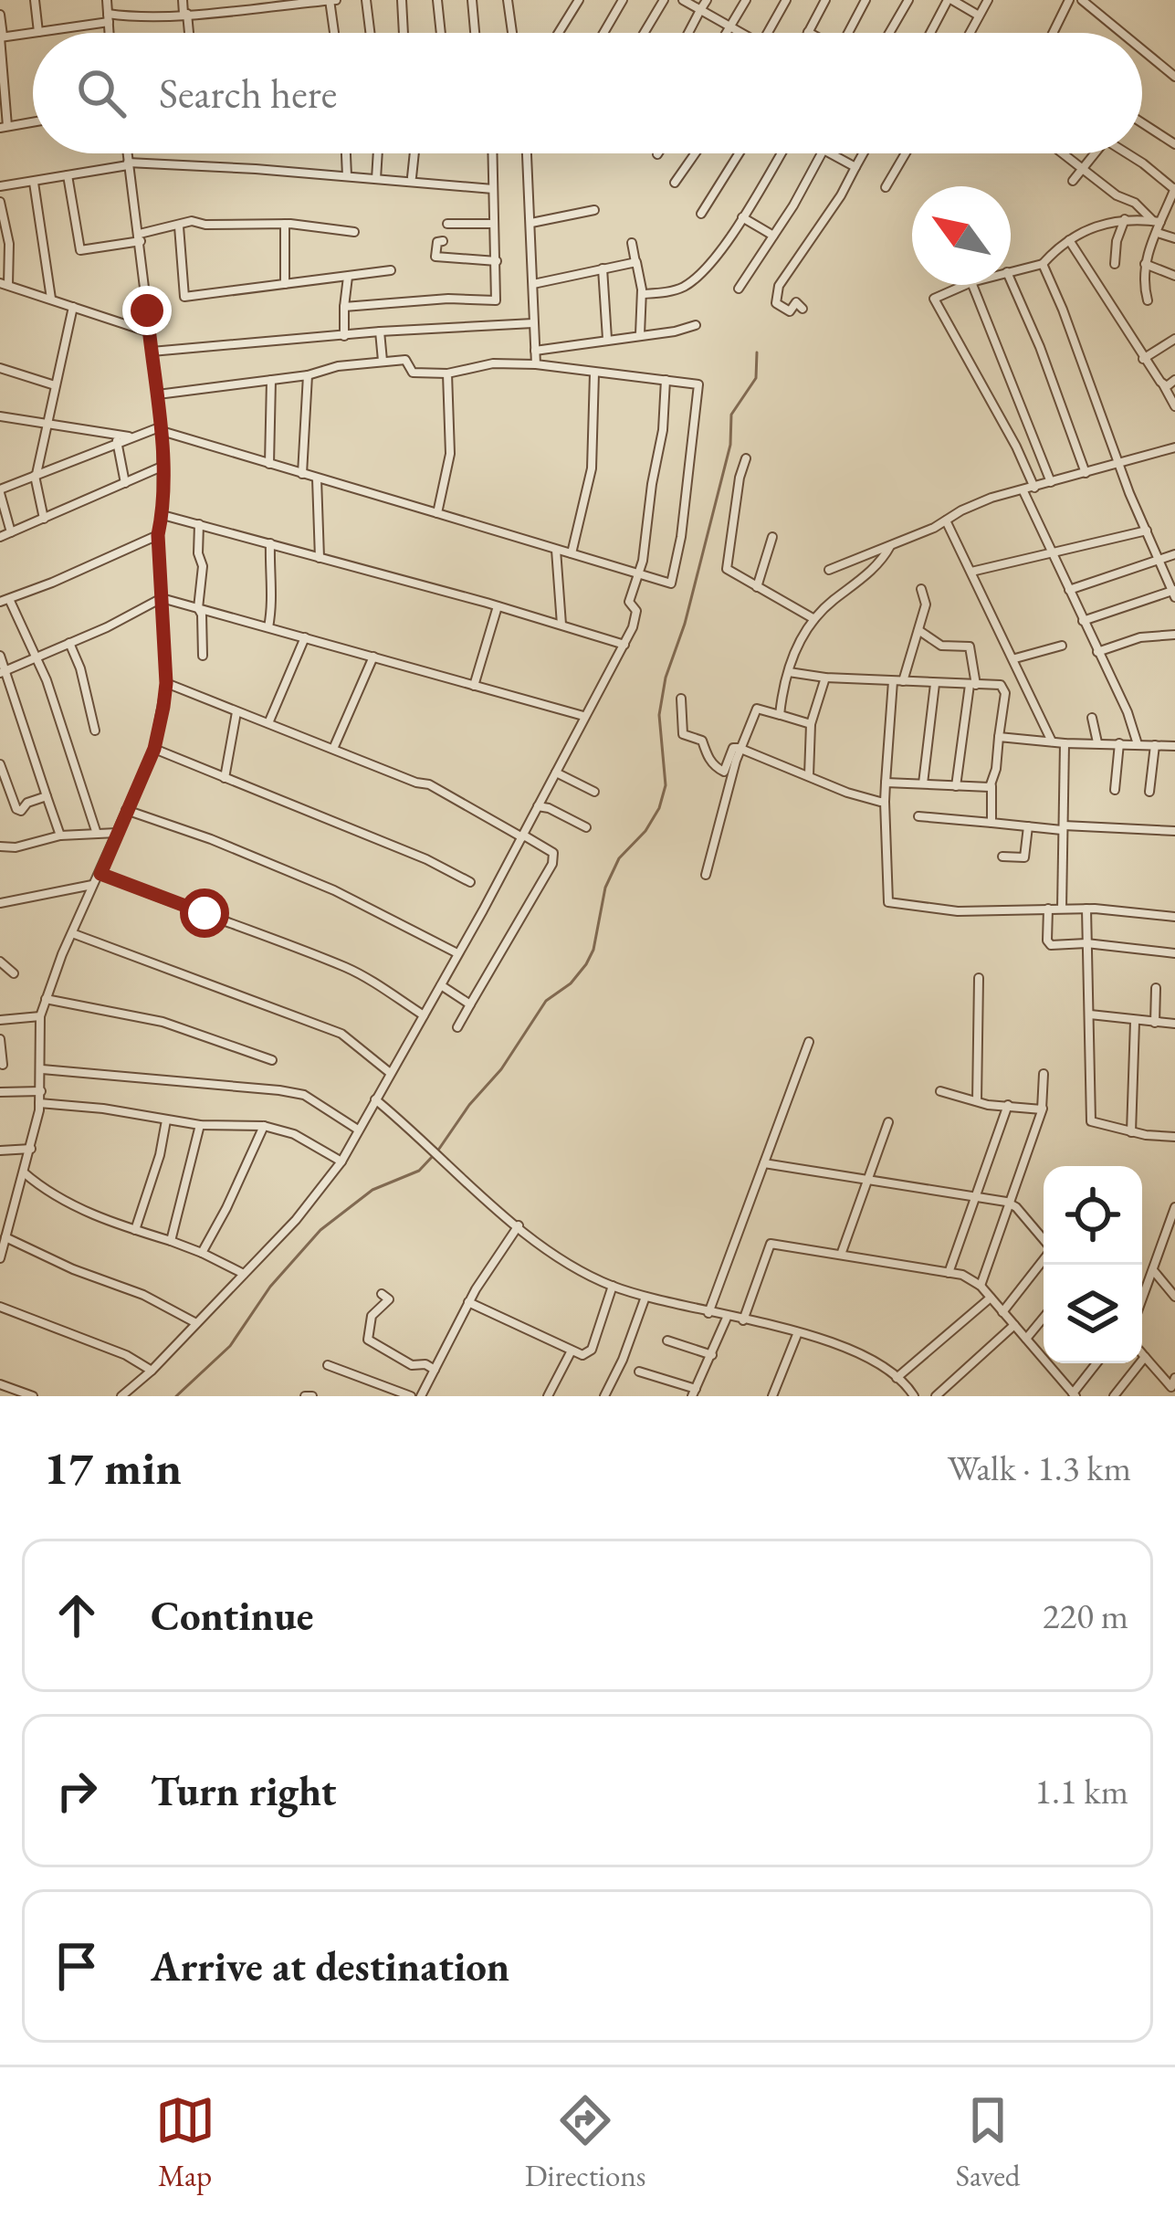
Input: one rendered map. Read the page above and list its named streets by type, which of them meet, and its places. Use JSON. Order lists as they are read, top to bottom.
{
  "north": "top left",
  "page": {
    "search": "Search here",
    "heading": ["17 min", "Walk · 1.3 km"],
    "list": [
      ["Continue", "220 m"],
      ["Turn right", "1.1 km"],
      "Arrive at destination"
    ],
    "nav": ["Map", "Directions", "Saved"]
  }
}
